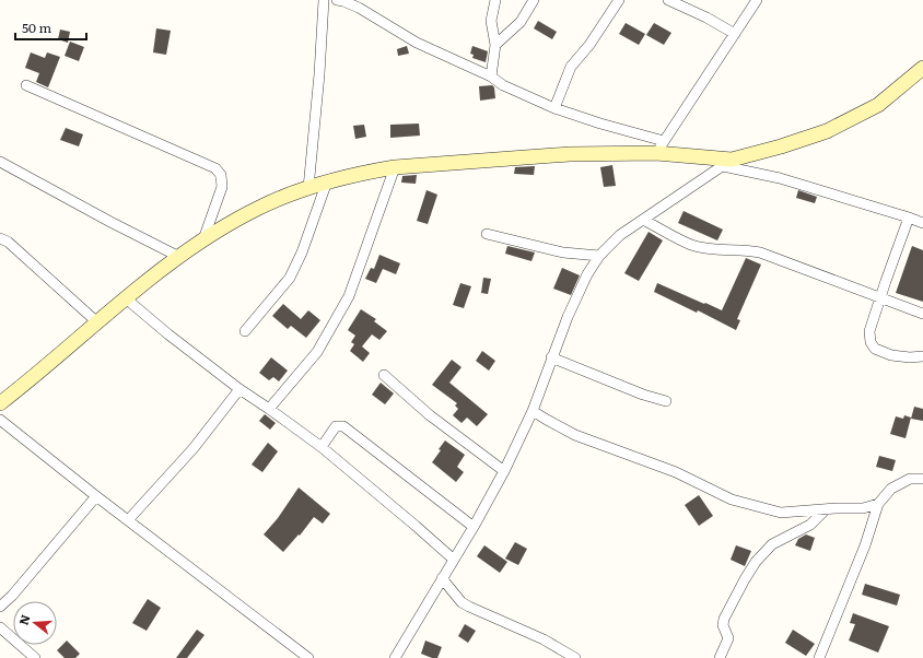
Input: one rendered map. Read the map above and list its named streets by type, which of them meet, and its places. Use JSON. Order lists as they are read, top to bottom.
{
  "scale_bar": "50 m",
  "north": "left"
}
